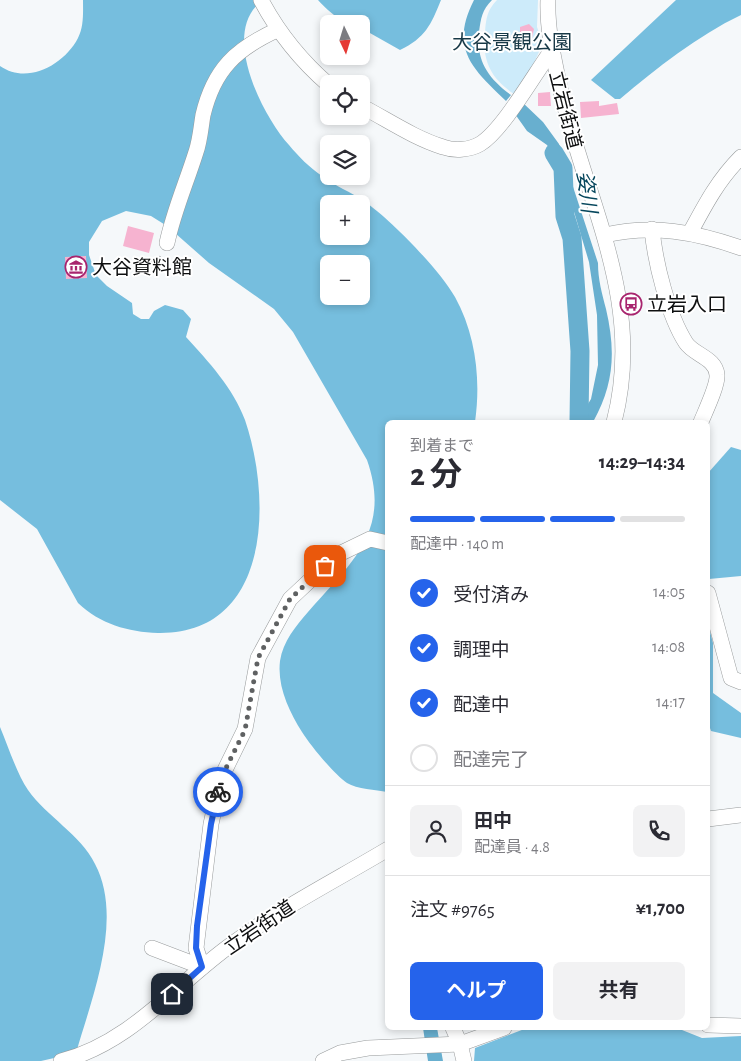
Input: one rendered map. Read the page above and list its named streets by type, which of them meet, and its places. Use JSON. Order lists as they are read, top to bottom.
{
  "streets": {
    "street": ["立岩街道"]
  },
  "water": ["姿川"],
  "parks": ["大谷景観公園"],
  "places": {
    "museum": ["大谷資料館"],
    "bus stop": ["立岩入口"]
  },
  "north": "bottom",
  "page": {
    "map_buttons": ["+", "−"],
    "heading": ["2 分", "到着まで", "14:29–14:34"],
    "panel": [
      "田中",
      "配達員 · 4.8",
      "注文 #9765",
      "¥1,700"
    ],
    "bar": "配達中 · 140 m",
    "list": [
      ["受付済み", "14:05"],
      ["調理中", "14:08"],
      ["配達中", "14:17"],
      "配達完了"
    ],
    "buttons": ["ヘルプ", "共有"]
  }
}
